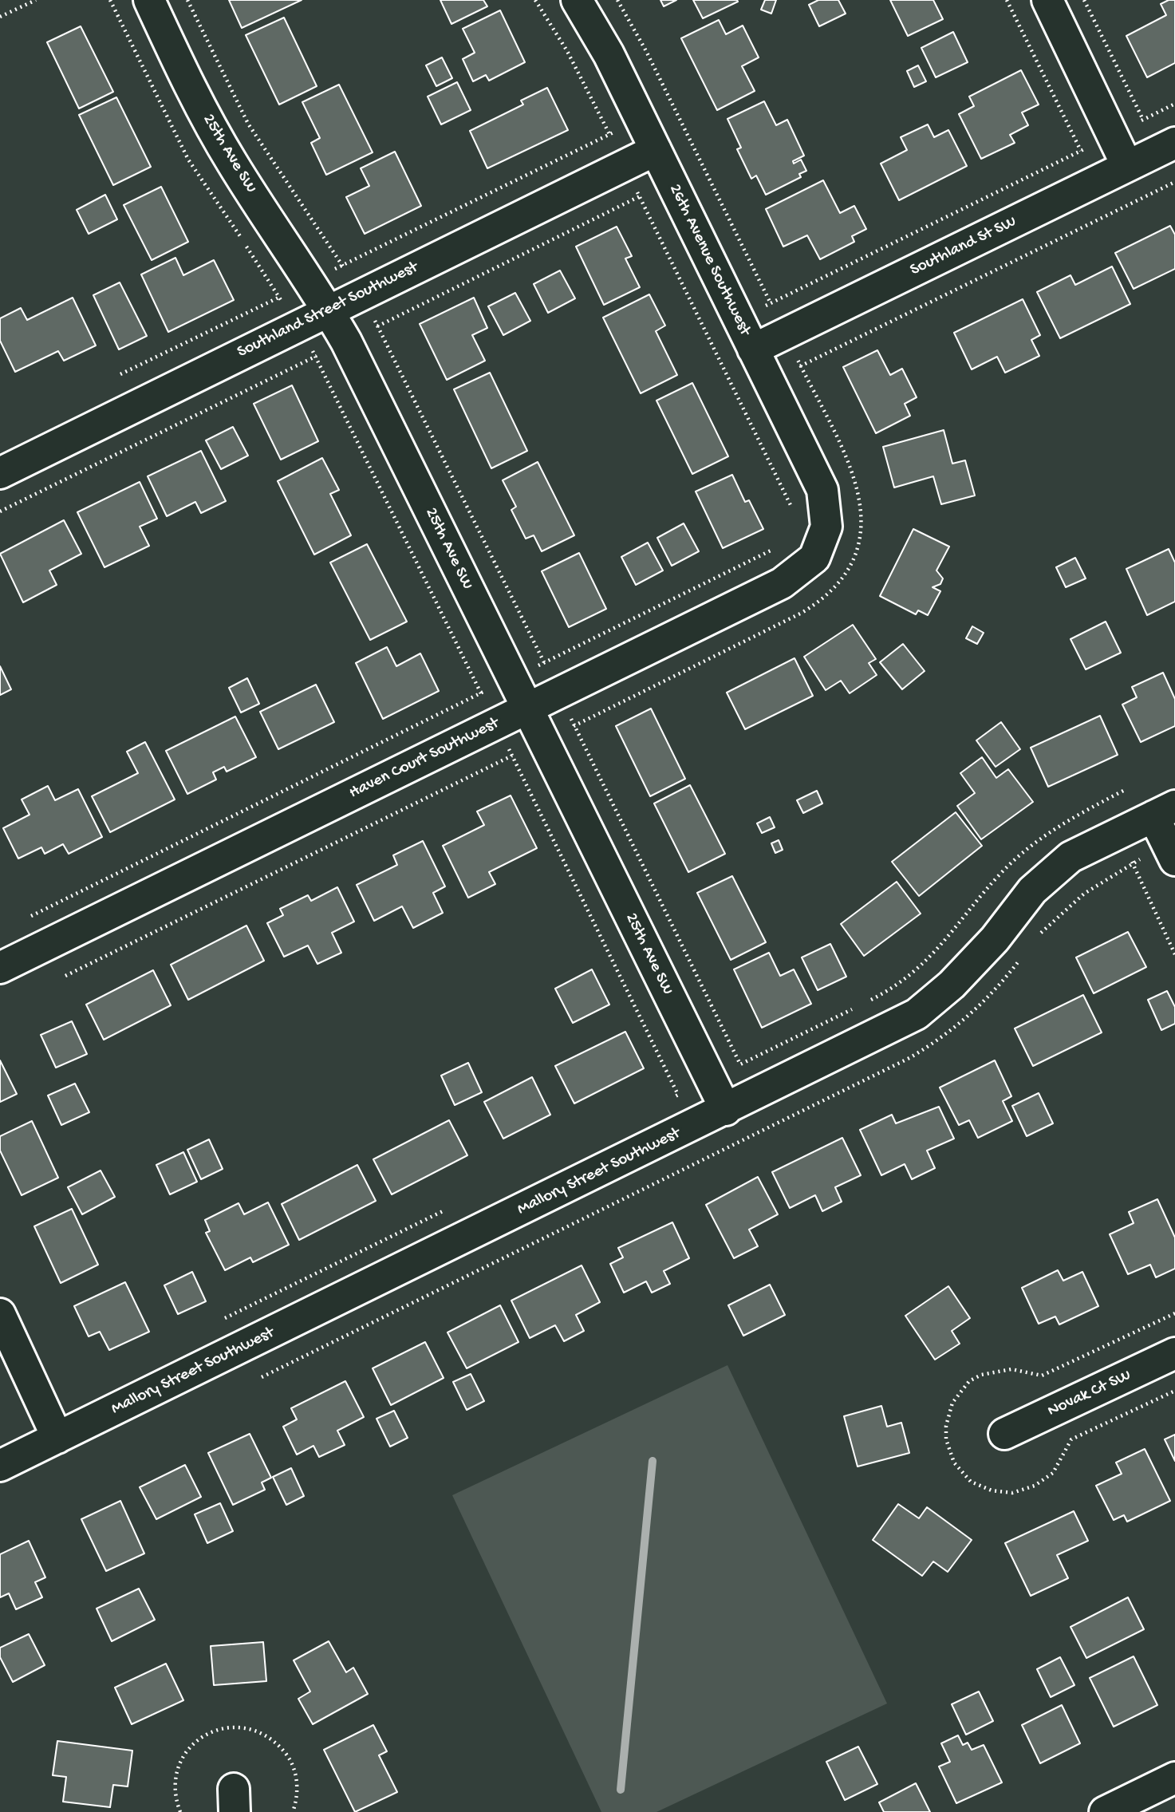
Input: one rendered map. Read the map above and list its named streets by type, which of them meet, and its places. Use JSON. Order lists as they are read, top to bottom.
{
  "streets": {
    "street": [
      "25th Ave SW",
      "Southland St SW",
      "26th Avenue Southwest",
      "Southland Street Southwest",
      "Haven Court Southwest",
      "Mallory Street Southwest",
      "Novak Ct SW"
    ]
  },
  "crossings": [
    ["25th Ave SW", "Southland Street Southwest"],
    ["25th Ave SW", "Haven Court Southwest"],
    ["25th Ave SW", "Mallory Street Southwest"],
    ["Southland St SW", "26th Avenue Southwest"],
    ["26th Avenue Southwest", "Southland Street Southwest"],
    ["26th Avenue Southwest", "Haven Court Southwest"]
  ]
}
